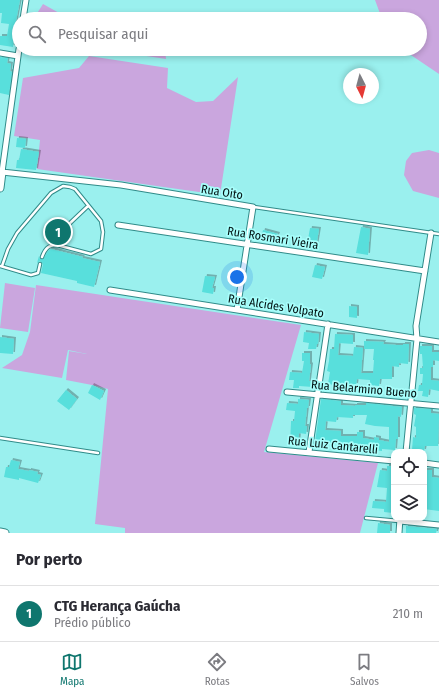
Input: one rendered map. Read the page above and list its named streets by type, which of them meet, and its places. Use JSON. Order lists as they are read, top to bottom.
{
  "streets": {
    "street": [
      "Rua Oito",
      "Rua Rosmari Vieira",
      "Rua Alcides Volpato",
      "Rua Belarmino Bueno",
      "Rua Luiz Cantarelli"
    ]
  },
  "north": "bottom",
  "page": {
    "search": "Pesquisar aqui",
    "pins": "1",
    "heading": "Por perto",
    "list": [
      {
        "mark": "1",
        "name": "CTG Herança Gaúcha",
        "note": "Prédio público",
        "value": "210 m"
      }
    ],
    "nav": ["Mapa", "Rotas", "Salvos"]
  }
}
